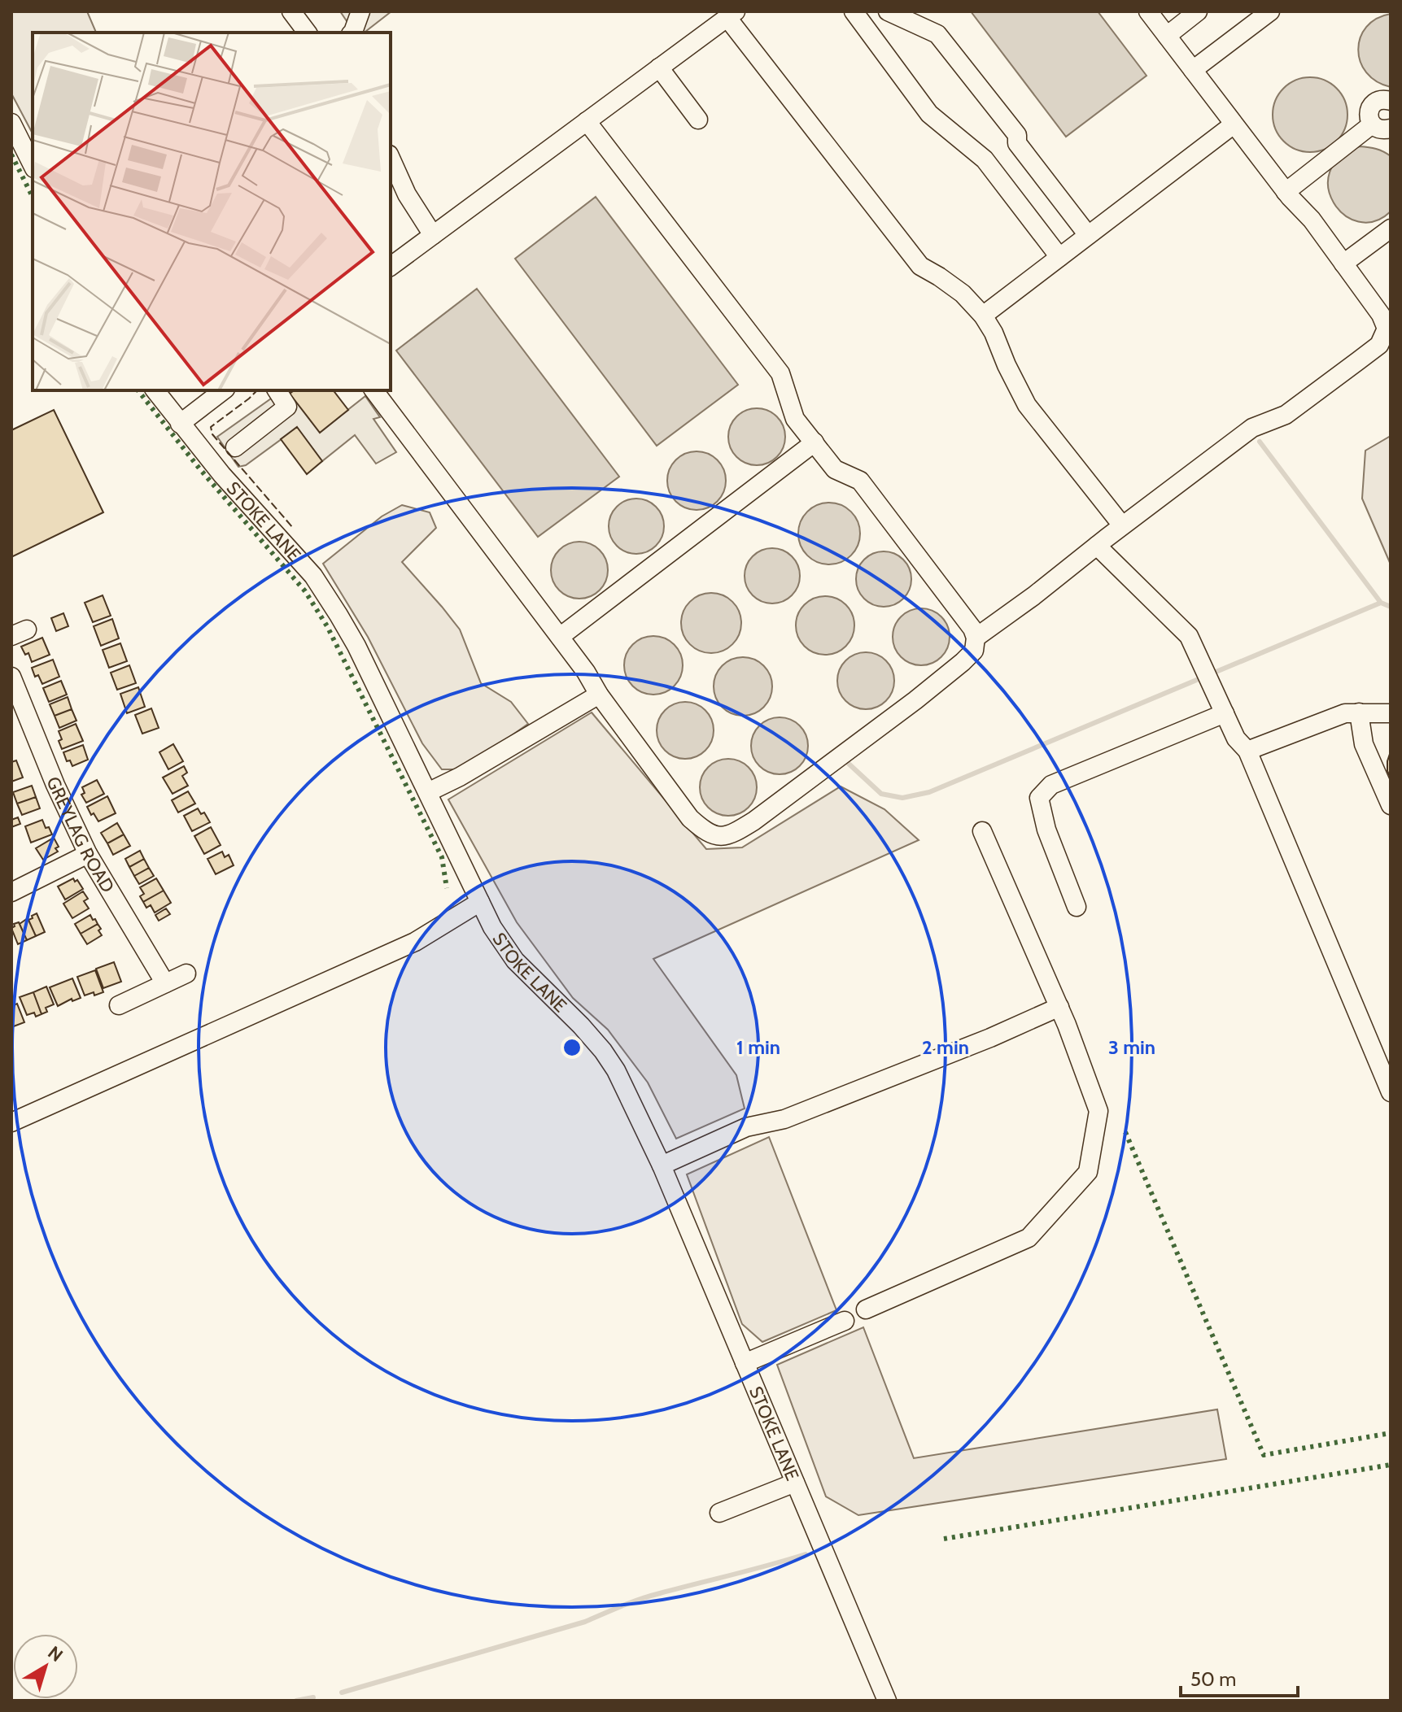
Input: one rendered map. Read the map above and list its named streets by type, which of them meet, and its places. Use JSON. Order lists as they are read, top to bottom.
{
  "streets": {
    "street": ["STOKE LANE", "GREYLAG ROAD"]
  },
  "scale_bar": "50 m",
  "north": "top right",
  "rings": ["1 min", "2 min", "3 min"]
}
